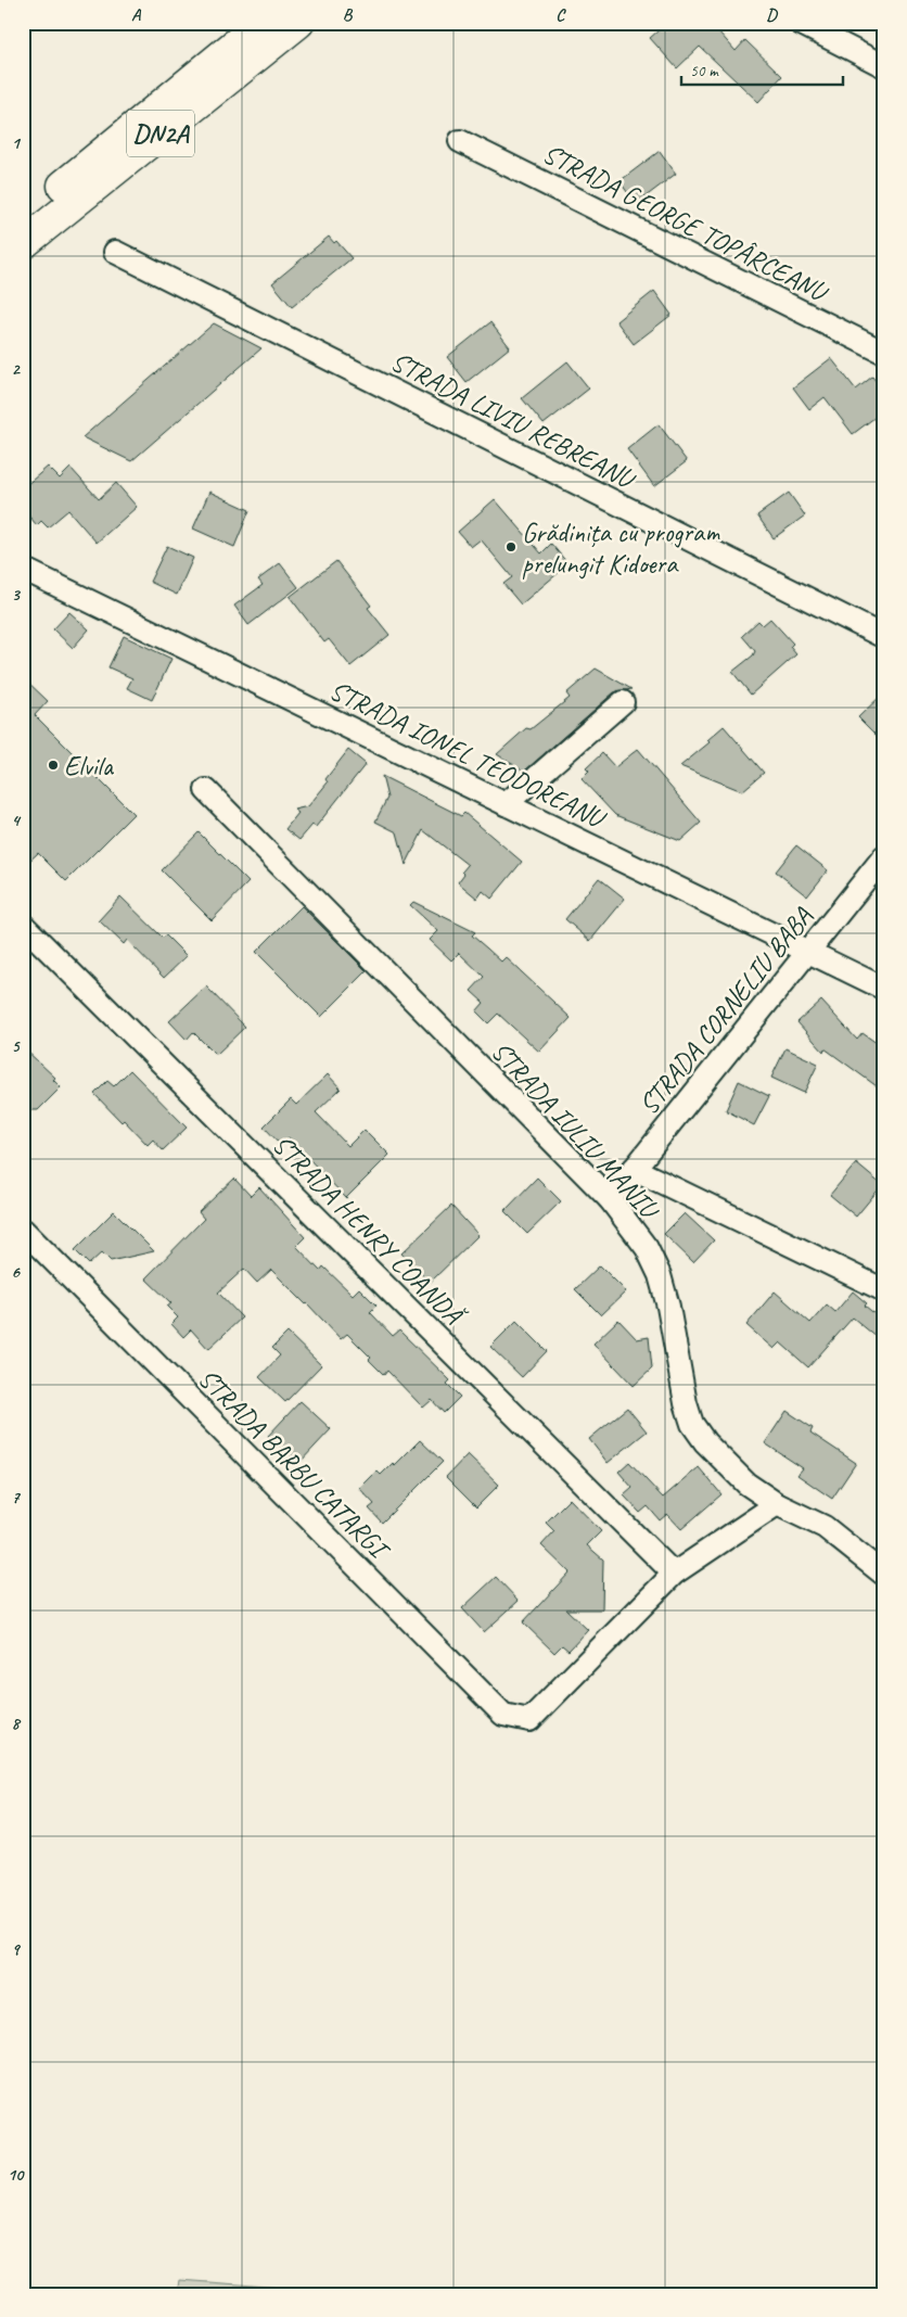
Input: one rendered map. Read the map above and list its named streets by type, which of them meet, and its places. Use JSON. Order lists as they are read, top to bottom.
{
  "streets": {
    "main road": ["DN2A"],
    "street": [
      "STRADA GEORGE TOPÂRCEANU",
      "STRADA LIVIU REBREANU",
      "STRADA IONEL TEODOREANU",
      "STRADA CORNELIU BABA",
      "STRADA IULIU MANIU",
      "STRADA HENRY COANDĂ",
      "STRADA BARBU CATARGI"
    ]
  },
  "crossings": [
    ["STRADA IONEL TEODOREANU", "STRADA CORNELIU BABA"],
    ["STRADA CORNELIU BABA", "STRADA IULIU MANIU"],
    ["STRADA HENRY COANDĂ", "STRADA BARBU CATARGI"]
  ],
  "places": ["Grădinița cu program prelungit Kidoera", "Elvila"],
  "scale_bar": "50 m",
  "grid": {
    "columns": [
      "A",
      "B",
      "C",
      "D"
    ],
    "rows": [
      "1",
      "2",
      "3",
      "4",
      "5",
      "6",
      "7",
      "8",
      "9",
      "10"
    ]
  }
}
